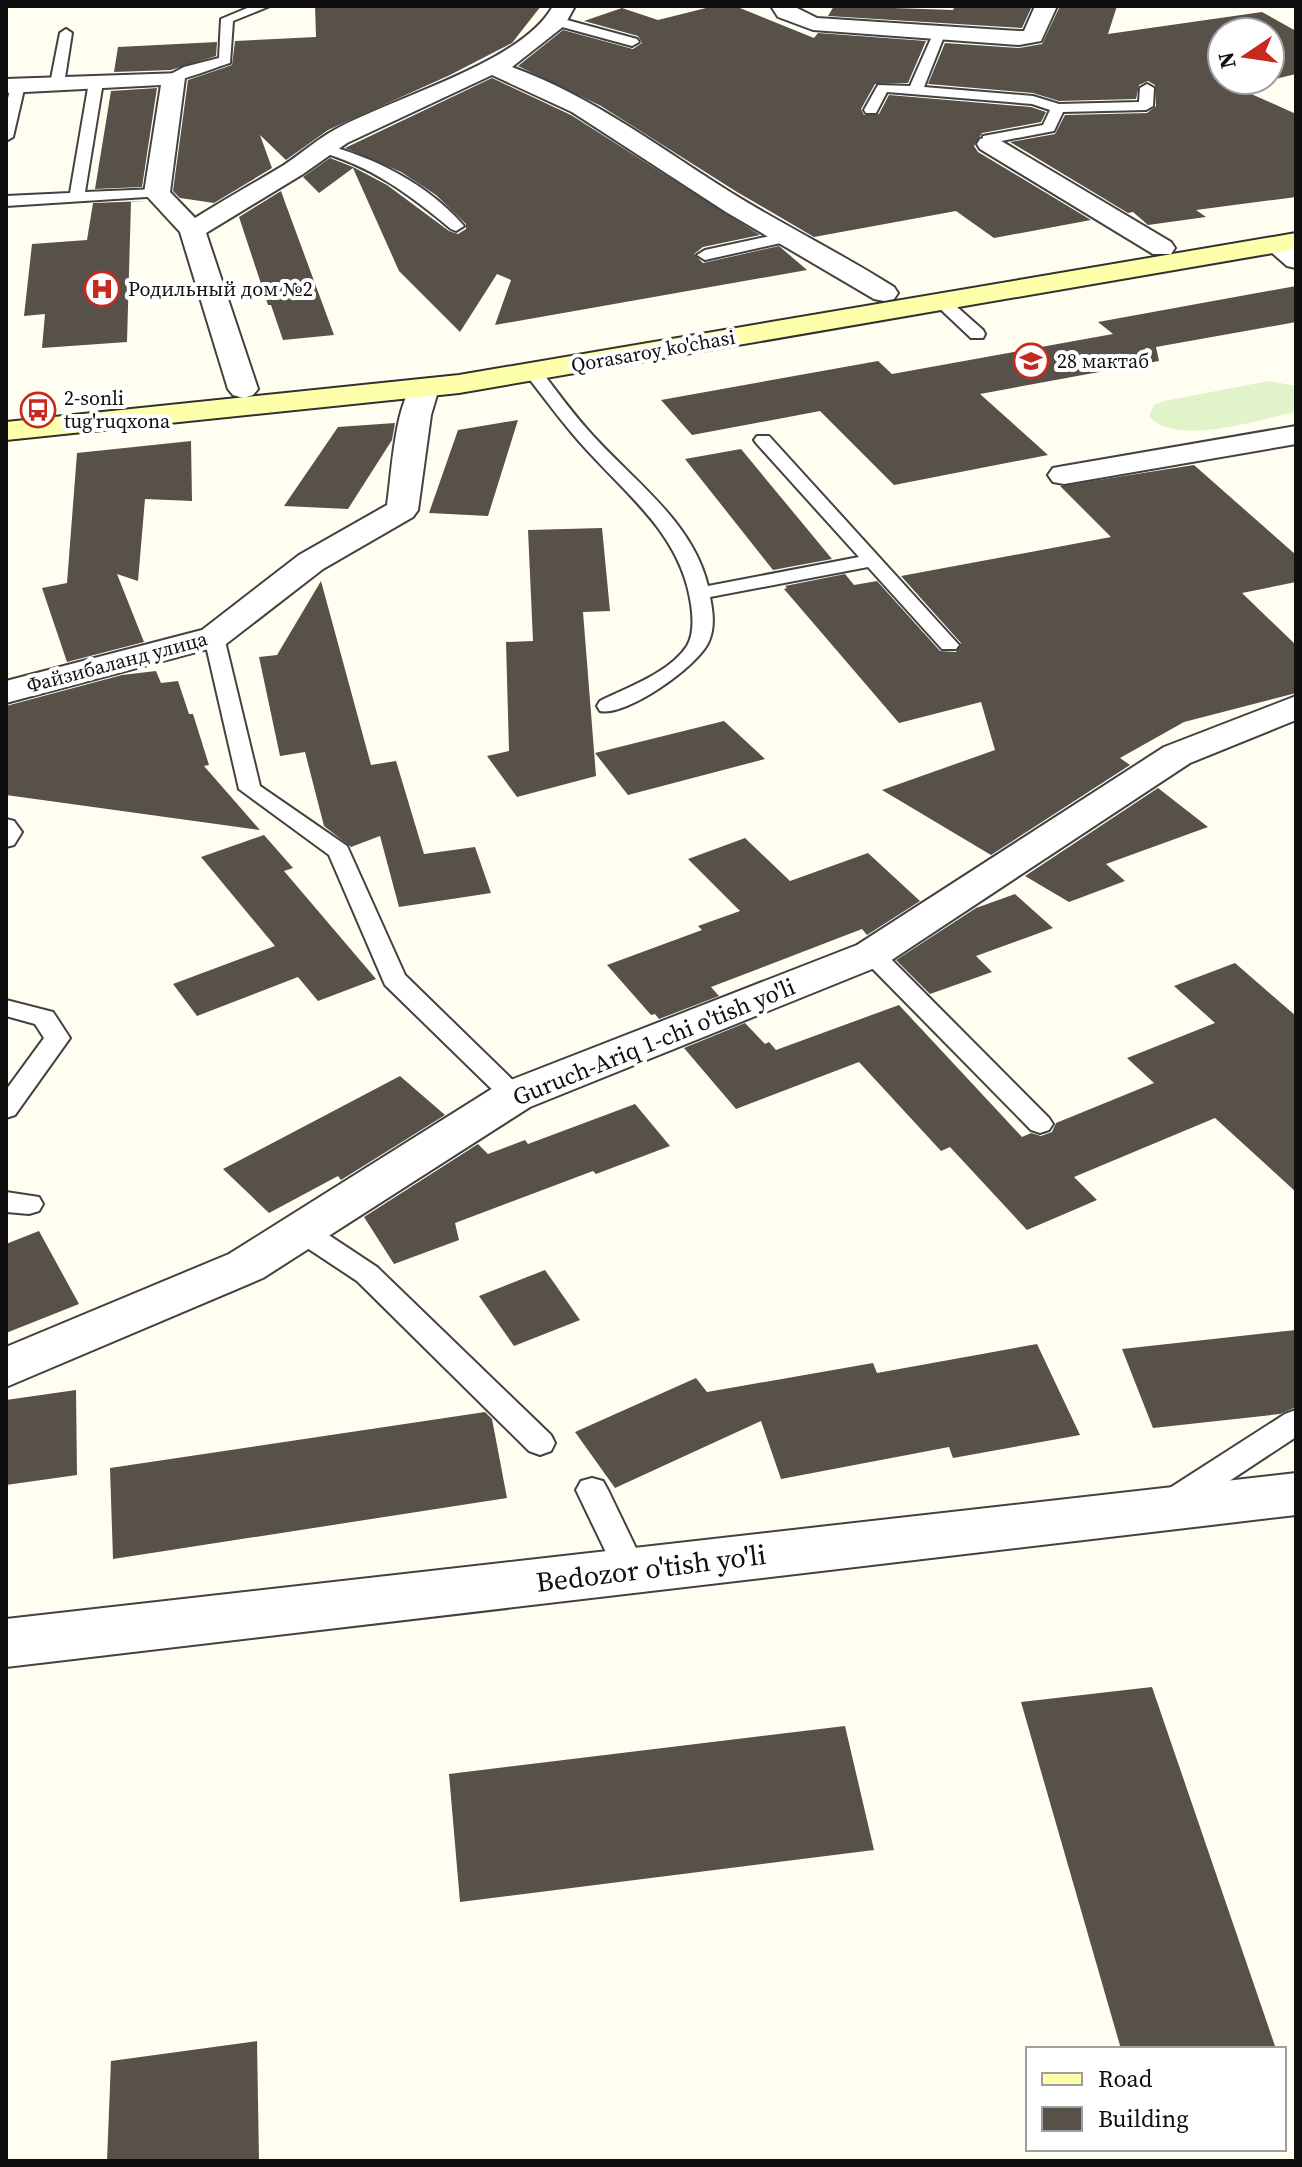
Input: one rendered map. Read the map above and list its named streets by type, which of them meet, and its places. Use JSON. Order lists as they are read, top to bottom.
{
  "streets": {
    "main road": ["Qorasaroy ko'chasi"],
    "street": ["Файзибаланд улица", "Guruch-Ariq 1-chi o'tish yo'li", "Bedozor o'tish yo'li"]
  },
  "crossings": [
    ["Qorasaroy ko'chasi", "Файзибаланд улица"]
  ],
  "places": {
    "hospital": ["Родильный дом №2"],
    "school or university": ["28 мактаб"],
    "bus stop": ["2-sonli tug'ruqxona"]
  },
  "legend": ["Road", "Building"],
  "north": "left"
}
